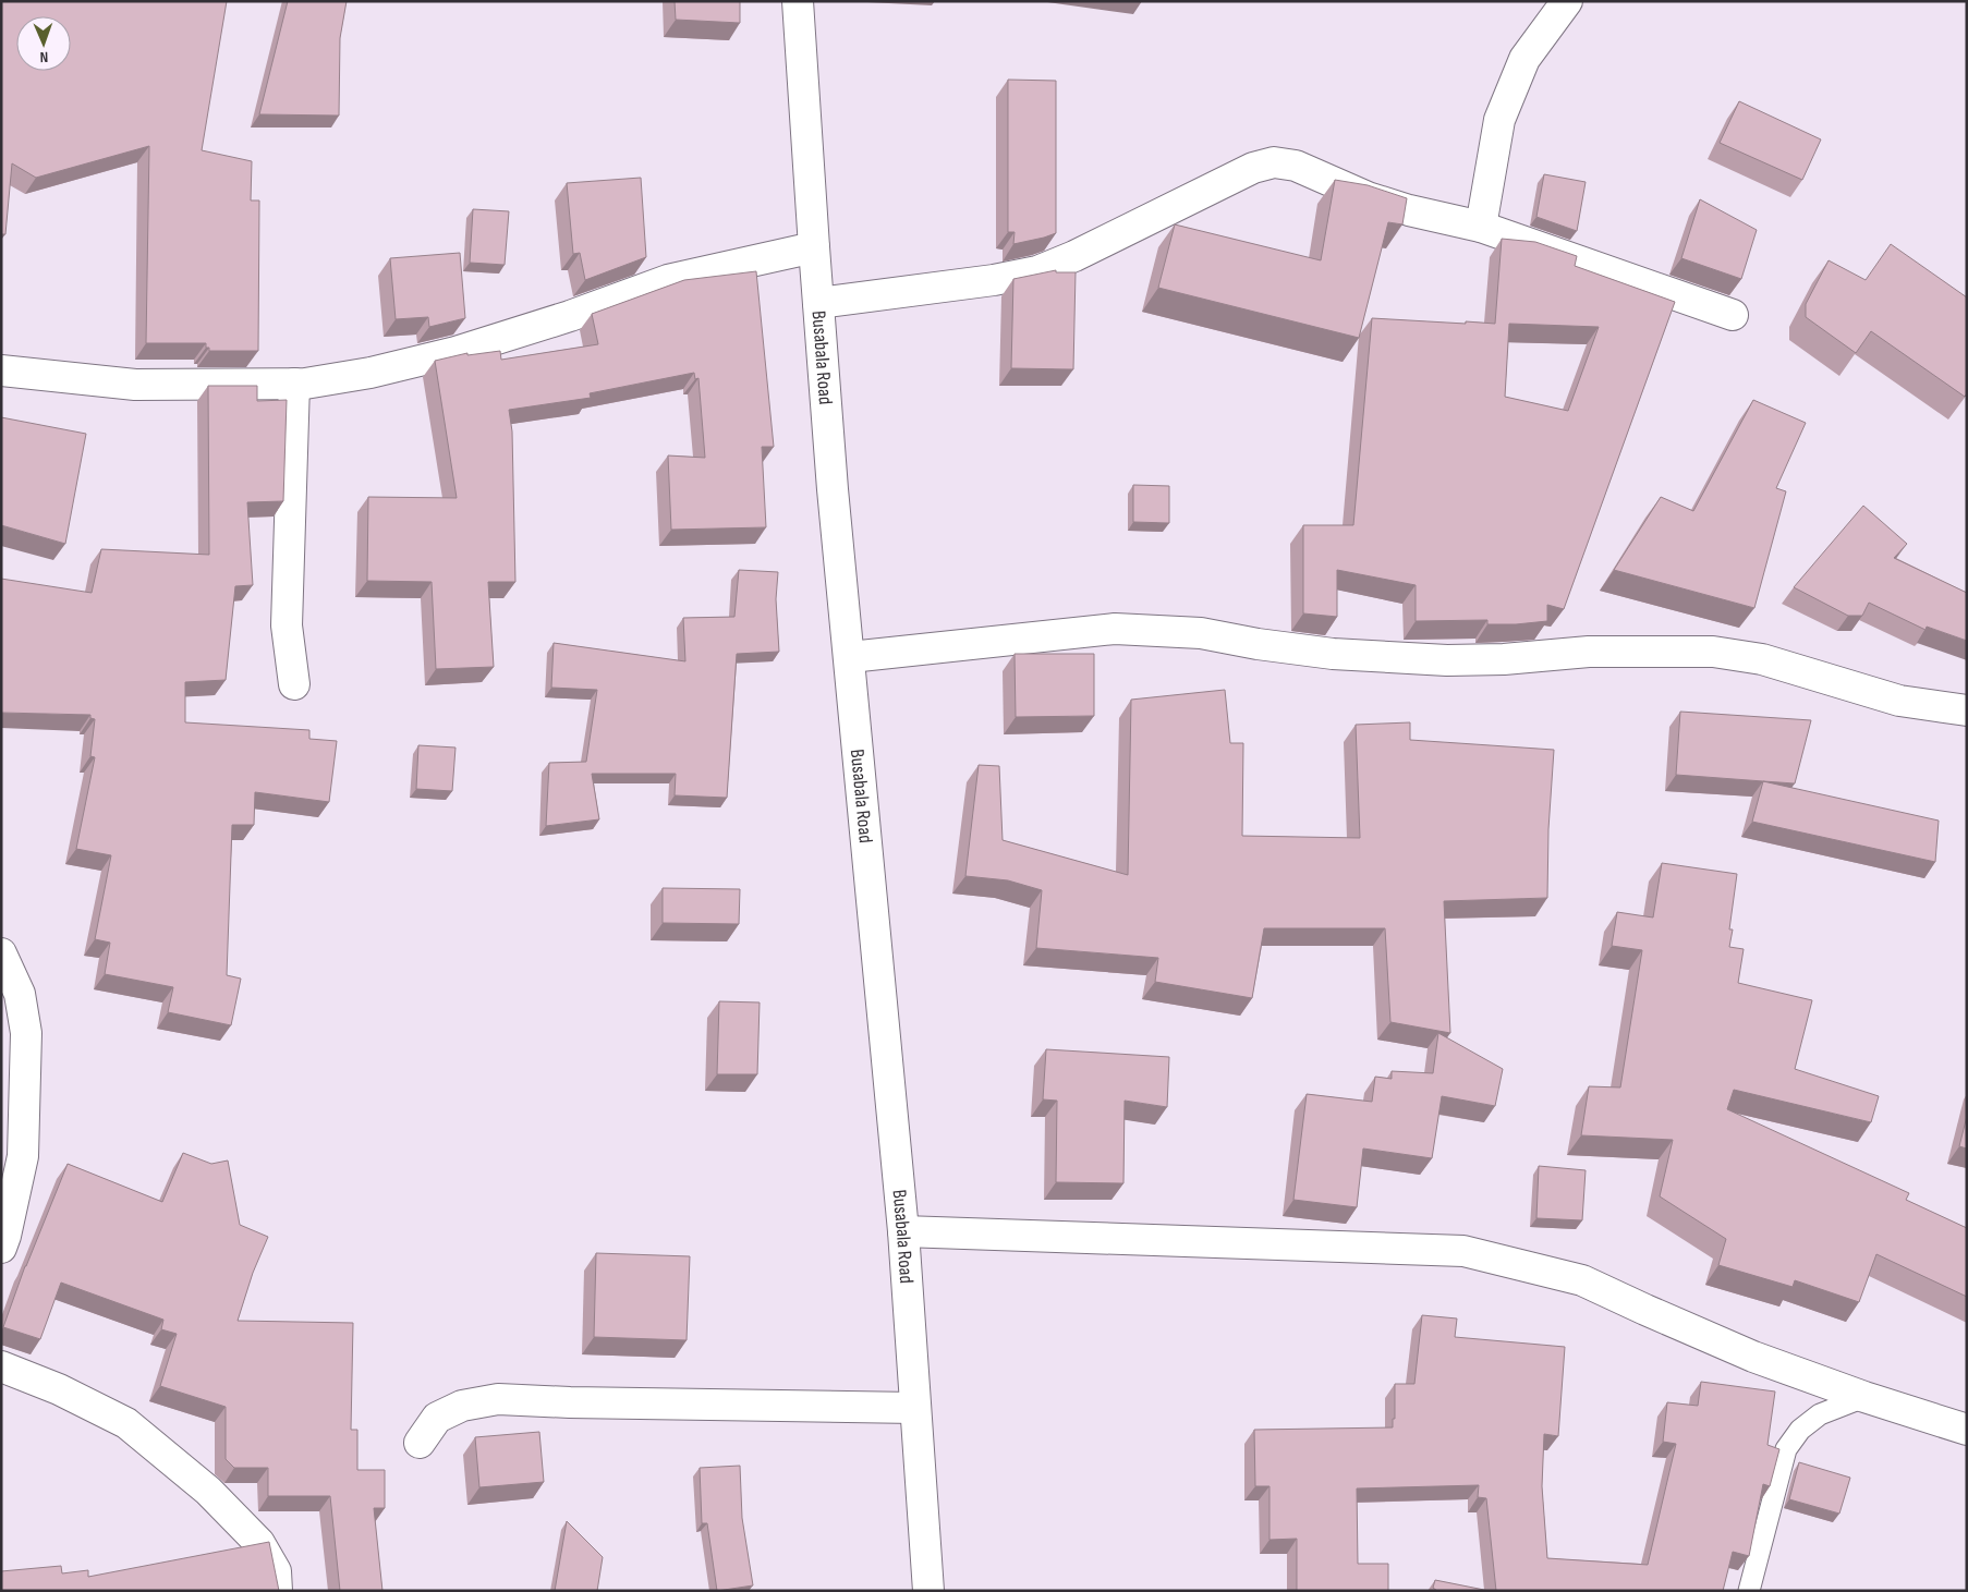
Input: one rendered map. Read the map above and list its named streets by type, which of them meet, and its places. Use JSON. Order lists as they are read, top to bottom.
{
  "streets": {
    "street": ["Busabala Road"]
  },
  "north": "bottom"
}
